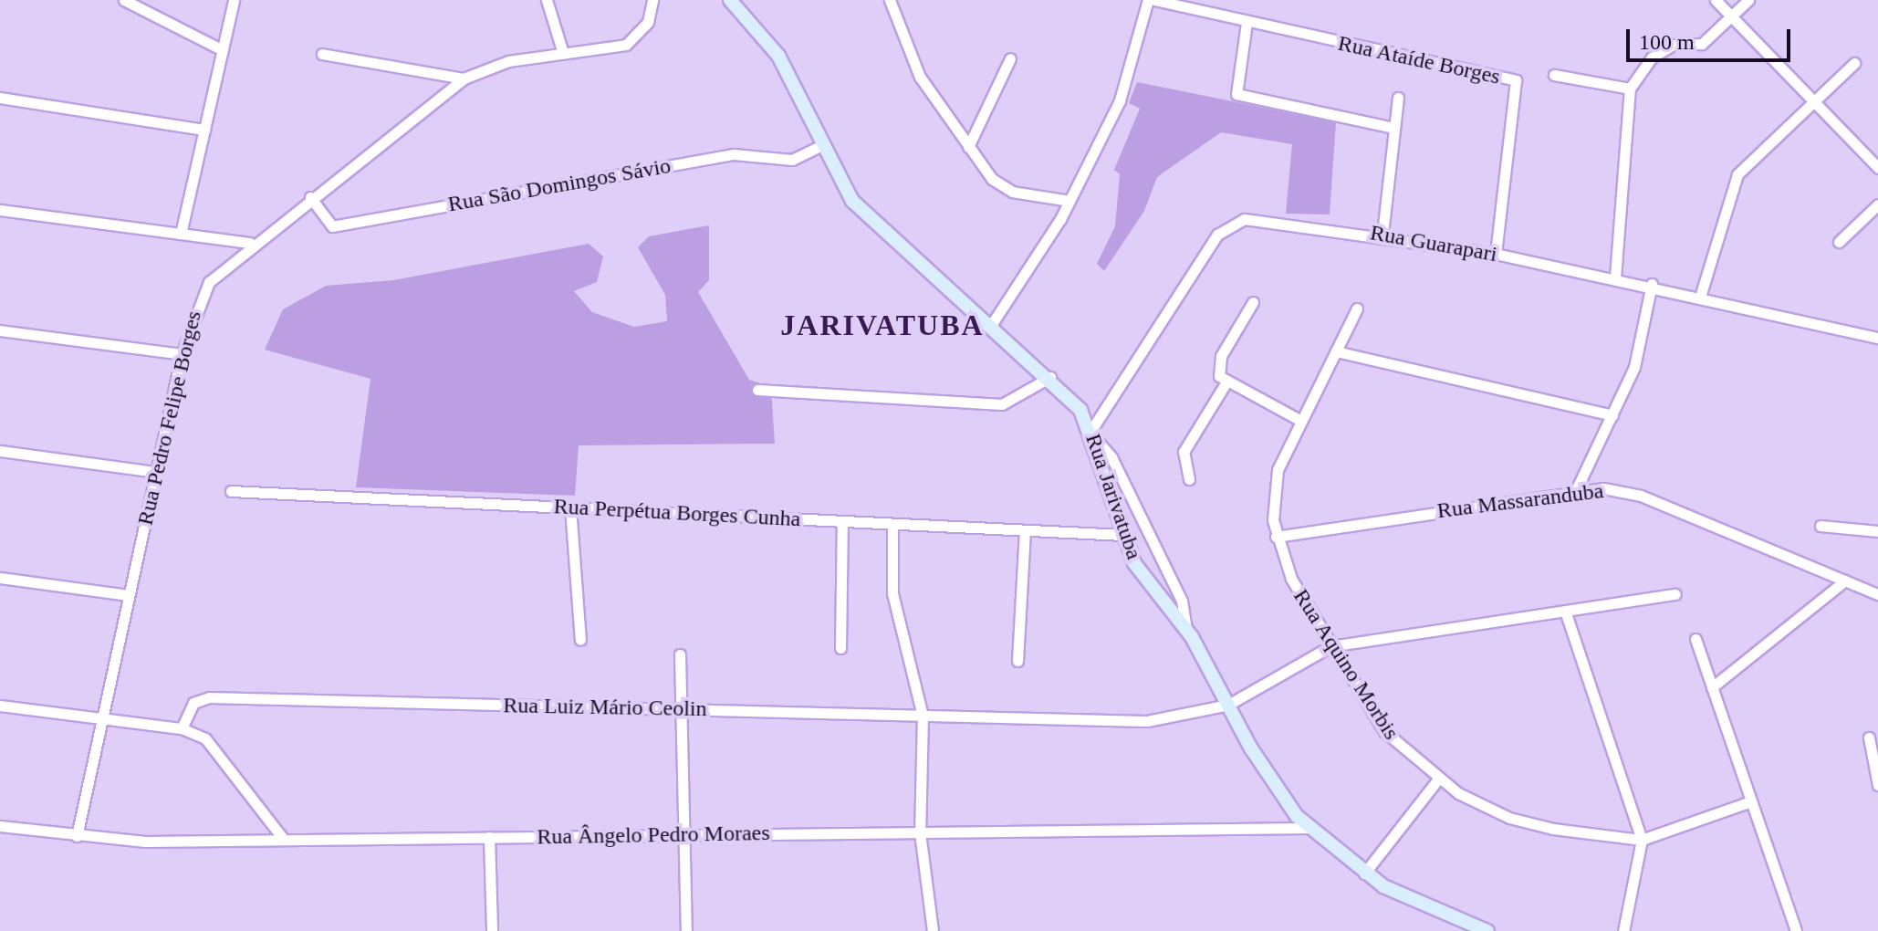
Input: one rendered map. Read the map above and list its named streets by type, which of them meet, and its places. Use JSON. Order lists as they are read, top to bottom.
{
  "streets": {
    "main road": ["Rua Jarivatuba"],
    "street": [
      "Rua Ataíde Borges",
      "Rua São Domingos Sávio",
      "Rua Guarapari",
      "Rua Pedro Felipe Borges",
      "Rua Massaranduba",
      "Rua Perpétua Borges Cunha",
      "Rua Aquino Morbis",
      "Rua Luiz Mário Ceolin",
      "Rua Ângelo Pedro Moraes"
    ]
  },
  "crossings": [
    ["Rua Ataíde Borges", "Rua Guarapari"],
    ["Rua São Domingos Sávio", "Rua Pedro Felipe Borges"],
    ["Rua São Domingos Sávio", "Rua Jarivatuba"],
    ["Rua Guarapari", "Rua Jarivatuba"],
    ["Rua Pedro Felipe Borges", "Rua Ângelo Pedro Moraes"],
    ["Rua Jarivatuba", "Rua Perpétua Borges Cunha"],
    ["Rua Jarivatuba", "Rua Luiz Mário Ceolin"],
    ["Rua Jarivatuba", "Rua Ângelo Pedro Moraes"],
    ["Rua Massaranduba", "Rua Aquino Morbis"],
    ["Rua Aquino Morbis", "Rua Luiz Mário Ceolin"]
  ],
  "districts": ["JARIVATUBA"],
  "scale_bar": "100 m"
}
